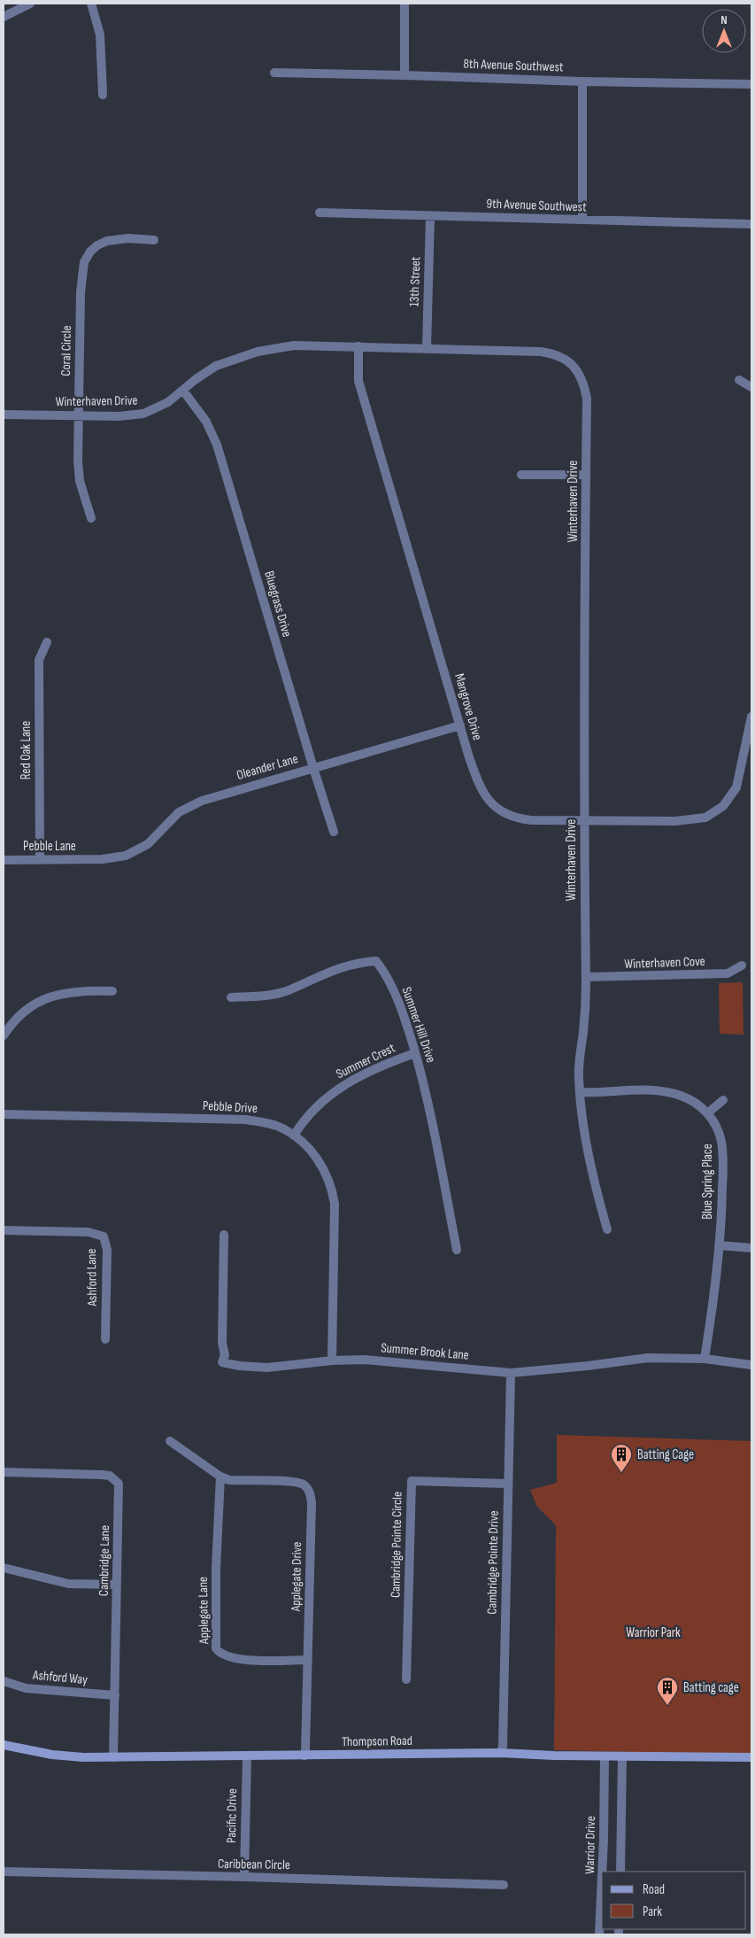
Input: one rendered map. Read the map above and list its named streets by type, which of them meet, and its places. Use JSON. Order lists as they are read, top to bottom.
{
  "streets": {
    "street": [
      "8th Avenue Southwest",
      "9th Avenue Southwest",
      "13th Street",
      "Coral Circle",
      "Winterhaven Drive",
      "Bluegrass Drive",
      "Mangrove Drive",
      "Red Oak Lane",
      "Oleander Lane",
      "Pebble Lane",
      "Winterhaven Cove",
      "Summer Hill Drive",
      "Summer Crest",
      "Pebble Drive",
      "Blue Spring Place",
      "Ashford Lane",
      "Summer Brook Lane",
      "Cambridge Pointe Circle",
      "Cambridge Lane",
      "Cambridge Pointe Drive",
      "Applegate Drive",
      "Applegate Lane",
      "Ashford Way",
      "Thompson Road",
      "Pacific Drive",
      "Warrior Drive",
      "Caribbean Circle"
    ]
  },
  "crossings": [
    ["9th Avenue Southwest", "13th Street"],
    ["13th Street", "Winterhaven Drive"],
    ["Coral Circle", "Winterhaven Drive"],
    ["Winterhaven Drive", "Bluegrass Drive"],
    ["Winterhaven Drive", "Mangrove Drive"],
    ["Winterhaven Drive", "Winterhaven Cove"],
    ["Winterhaven Drive", "Blue Spring Place"],
    ["Bluegrass Drive", "Oleander Lane"],
    ["Mangrove Drive", "Oleander Lane"],
    ["Red Oak Lane", "Pebble Lane"],
    ["Oleander Lane", "Pebble Lane"],
    ["Summer Hill Drive", "Summer Crest"],
    ["Summer Crest", "Pebble Drive"],
    ["Pebble Drive", "Summer Brook Lane"],
    ["Blue Spring Place", "Summer Brook Lane"],
    ["Summer Brook Lane", "Cambridge Pointe Drive"],
    ["Cambridge Pointe Circle", "Cambridge Pointe Drive"],
    ["Cambridge Lane", "Ashford Way"],
    ["Cambridge Lane", "Thompson Road"],
    ["Cambridge Pointe Drive", "Thompson Road"],
    ["Applegate Drive", "Applegate Lane"],
    ["Applegate Drive", "Thompson Road"],
    ["Thompson Road", "Pacific Drive"],
    ["Thompson Road", "Warrior Drive"],
    ["Pacific Drive", "Caribbean Circle"]
  ],
  "parks": ["Warrior Park"],
  "places": {
    "building": ["Batting Cage", "Batting cage"]
  },
  "legend": ["Road", "Park"],
  "north": "top"
}
